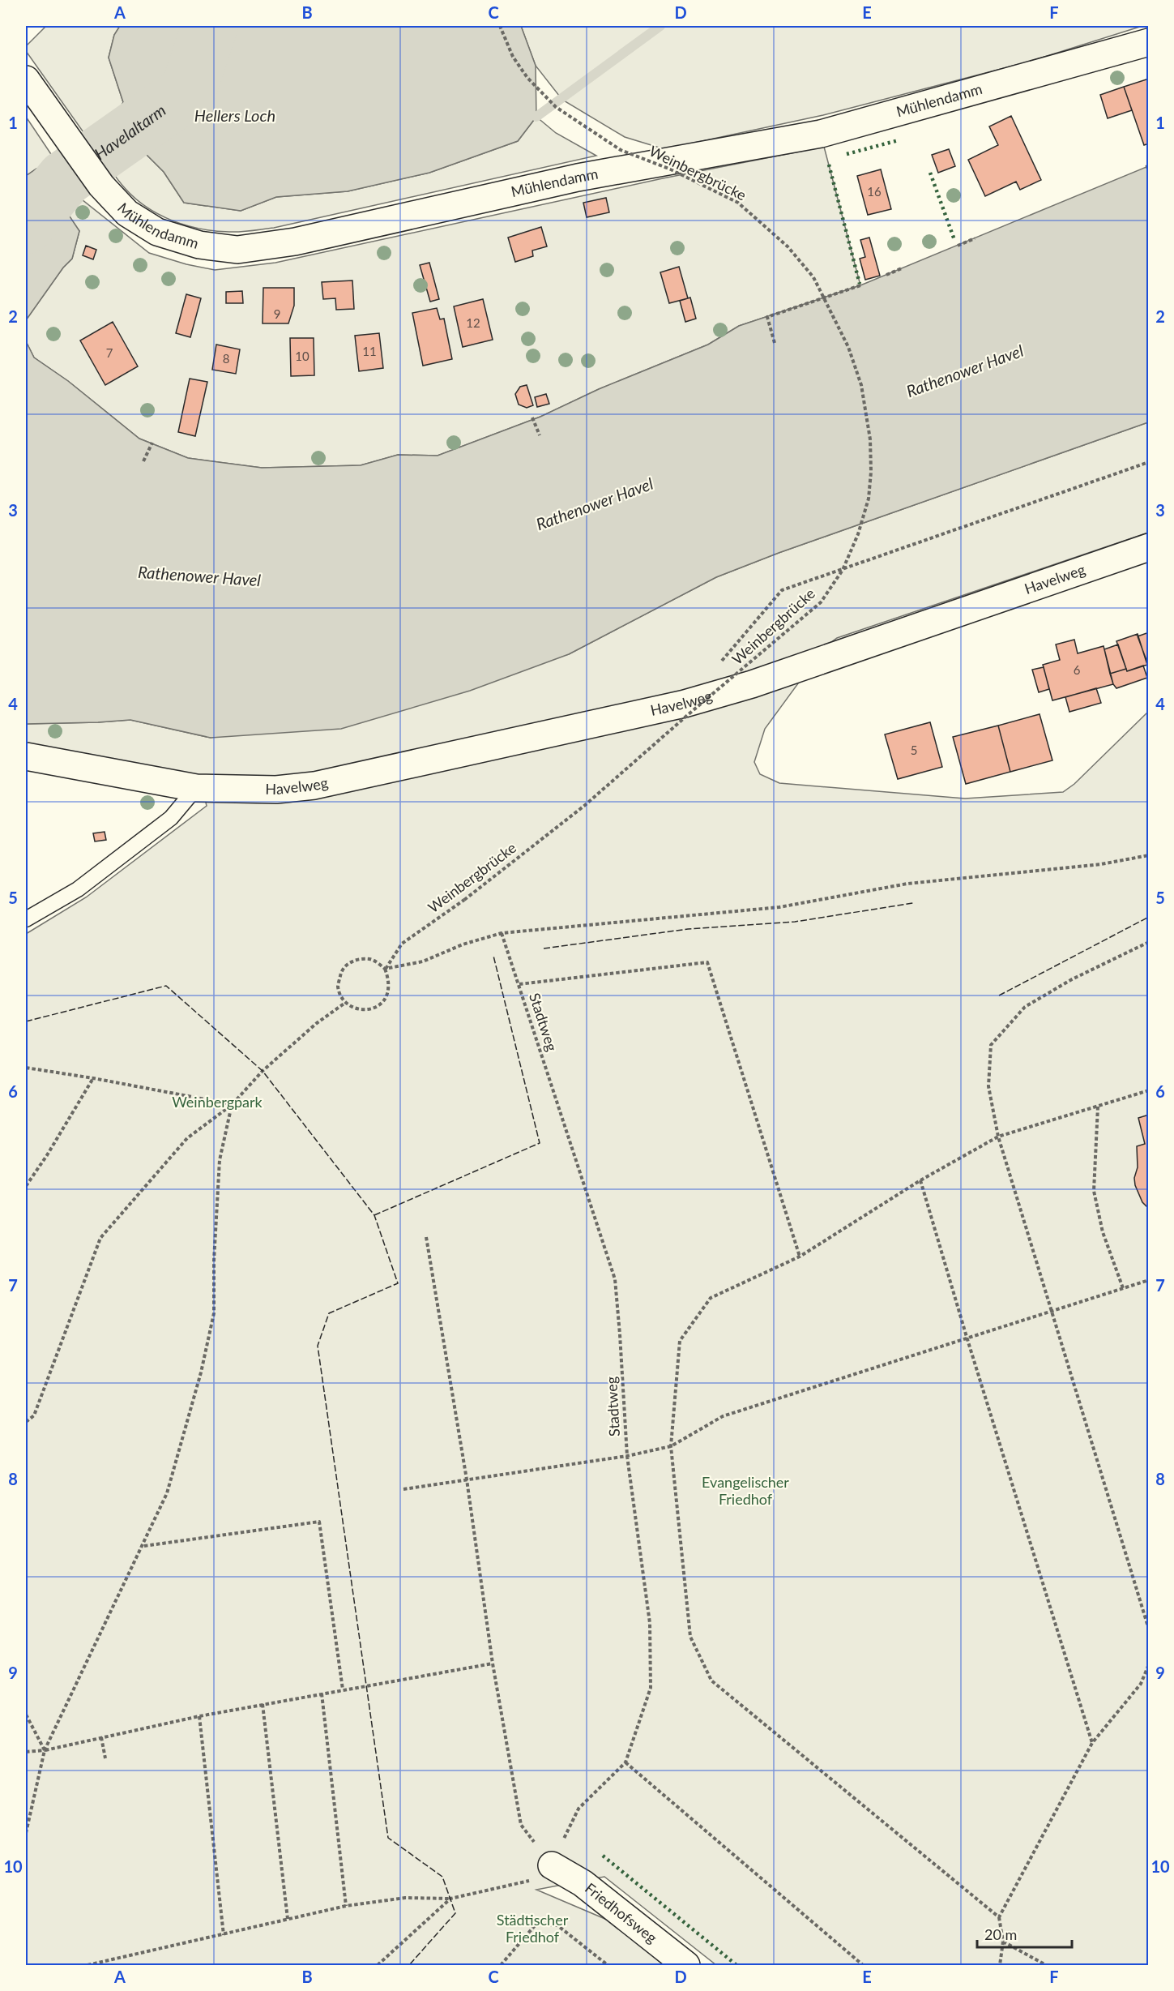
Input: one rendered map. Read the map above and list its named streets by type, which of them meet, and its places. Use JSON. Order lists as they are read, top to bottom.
{
  "streets": {
    "street": ["Mühlendamm", "Havelweg", "Friedhofsweg"],
    "path": ["Weinbergbrücke", "Stadtweg"]
  },
  "crossings": [
    ["Stadtweg", "Friedhofsweg"]
  ],
  "water": ["Hellers Loch", "Havelaltarm", "Rathenower Havel"],
  "parks": ["Weinbergpark", "Evangelischer Friedhof", "Städtischer Friedhof"],
  "house_numbers": [
    "16",
    "9",
    "12",
    "11",
    "7",
    "10",
    "8",
    "6",
    "5"
  ],
  "scale_bar": "20 m",
  "grid": {
    "columns": [
      "A",
      "B",
      "C",
      "D",
      "E",
      "F"
    ],
    "rows": [
      "1",
      "2",
      "3",
      "4",
      "5",
      "6",
      "7",
      "8",
      "9",
      "10"
    ]
  }
}
